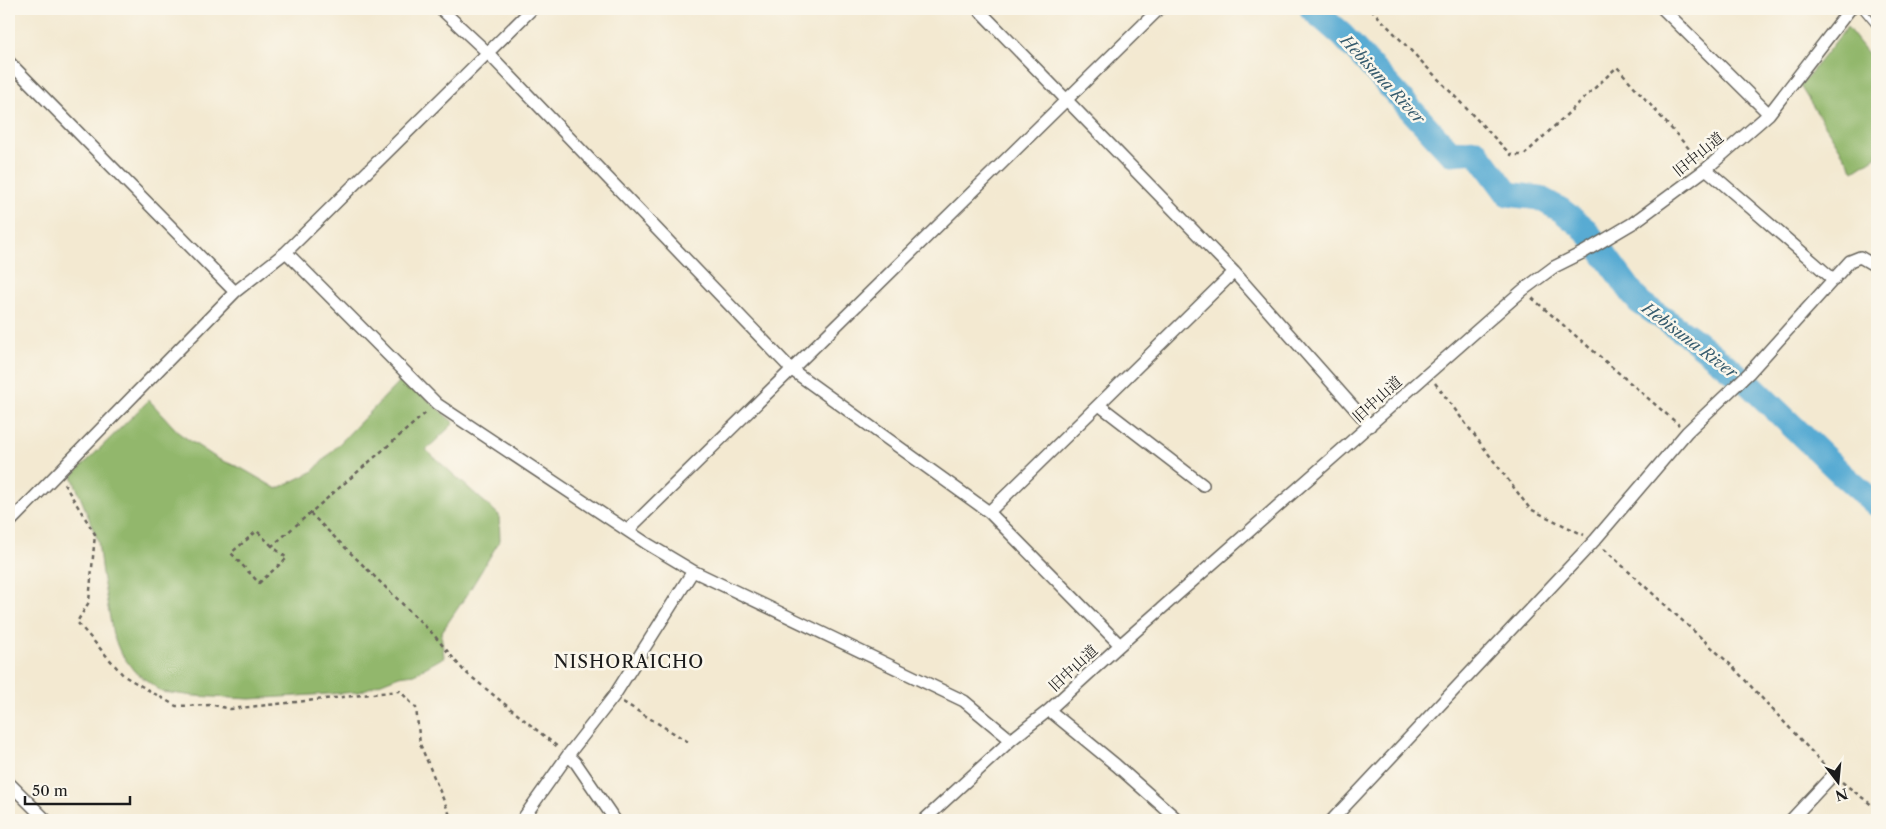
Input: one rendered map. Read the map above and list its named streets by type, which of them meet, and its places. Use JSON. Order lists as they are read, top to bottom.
{
  "streets": {
    "street": ["旧中山道"]
  },
  "districts": ["NISHORAICHO"],
  "water": ["Hebisuna River"],
  "scale_bar": "50 m",
  "north": "bottom"
}
